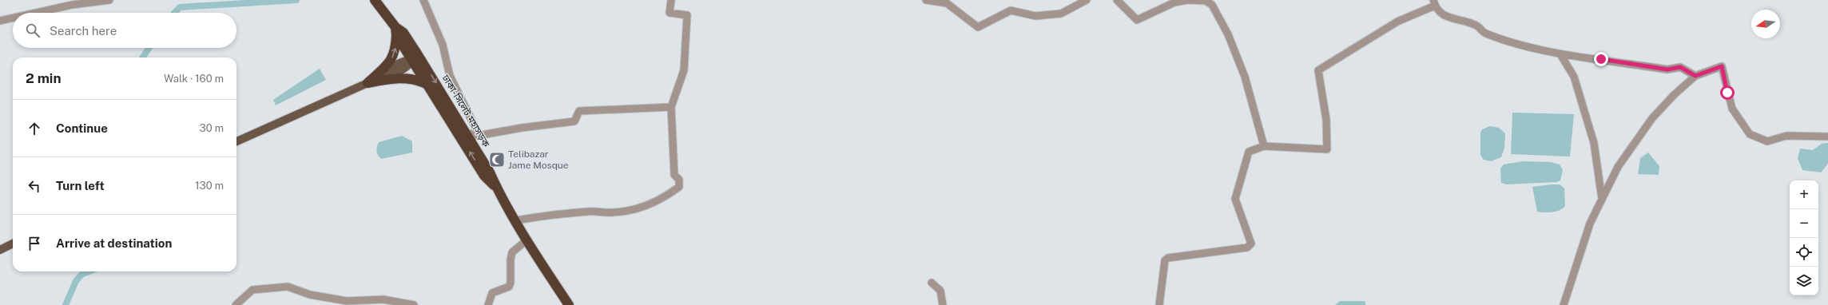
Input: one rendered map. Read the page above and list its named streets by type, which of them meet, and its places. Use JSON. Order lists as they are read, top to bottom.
{
  "streets": {
    "highway": ["ঢাকা-সিলেট মহাসড়ক"]
  },
  "places": {
    "mosque": ["Telibazar Jame Mosque"]
  },
  "north": "left",
  "page": {
    "search": "Search here",
    "heading": ["2 min", "Walk · 160 m"],
    "list": [
      ["Continue", "30 m"],
      ["Turn left", "130 m"],
      "Arrive at destination"
    ],
    "map_buttons": ["+", "−"]
  }
}
